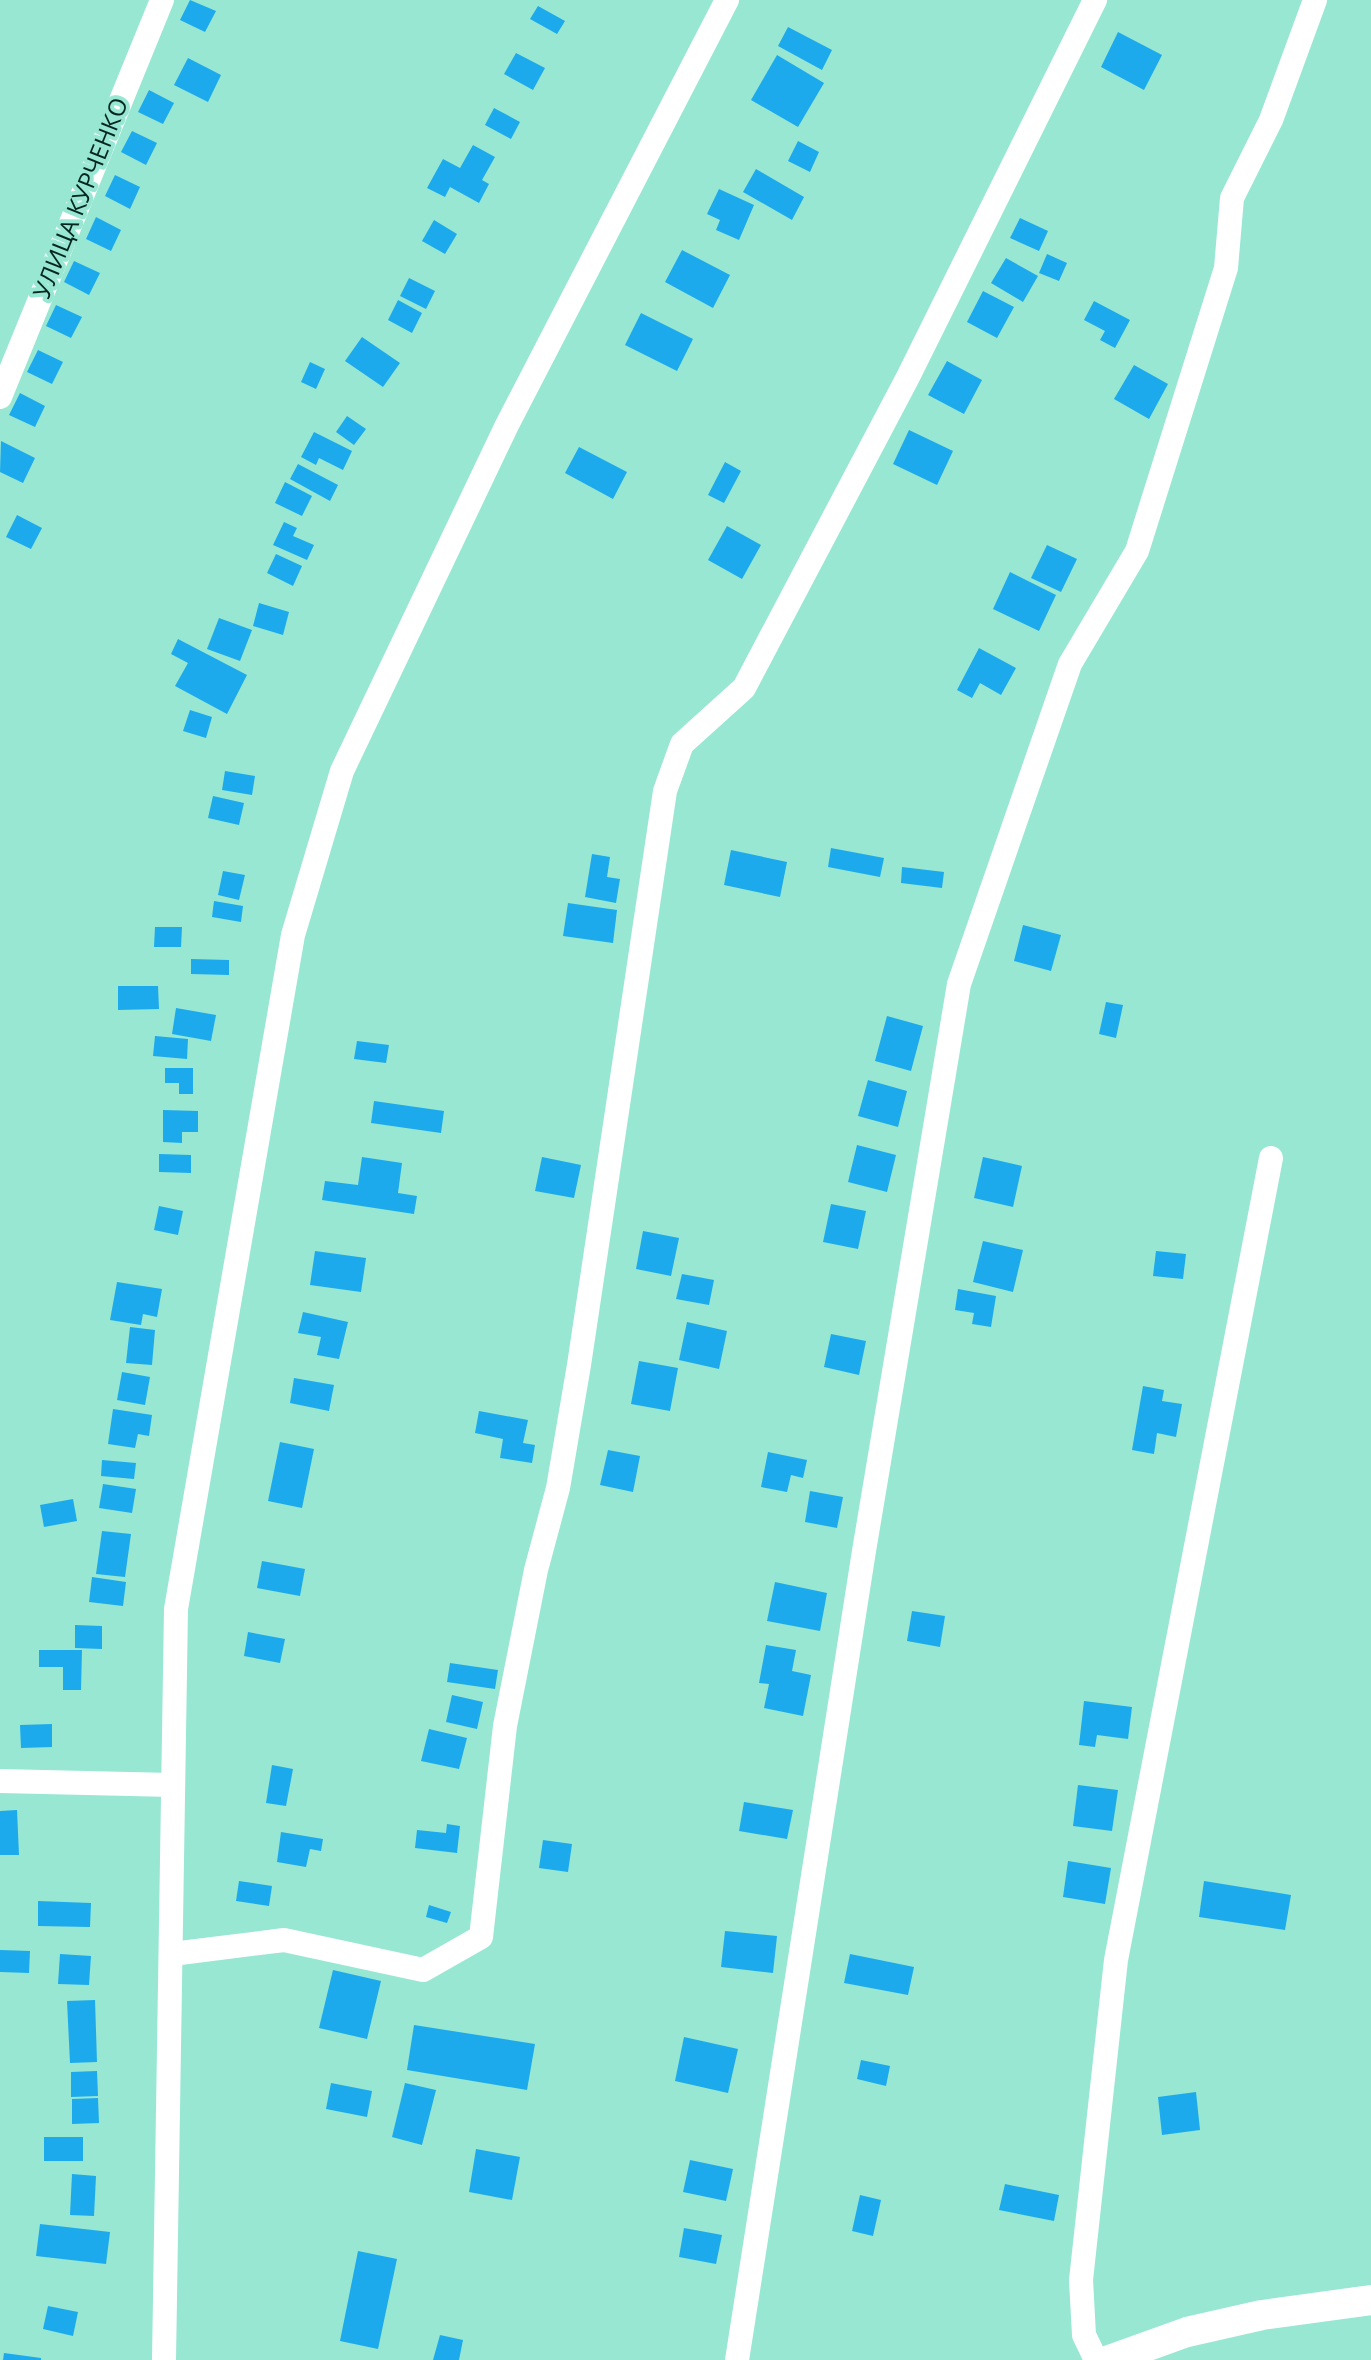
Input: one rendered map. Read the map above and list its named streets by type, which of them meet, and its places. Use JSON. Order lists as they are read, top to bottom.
{
  "streets": {
    "street": ["УЛИЦА КУРЧЕНКО"]
  }
}
